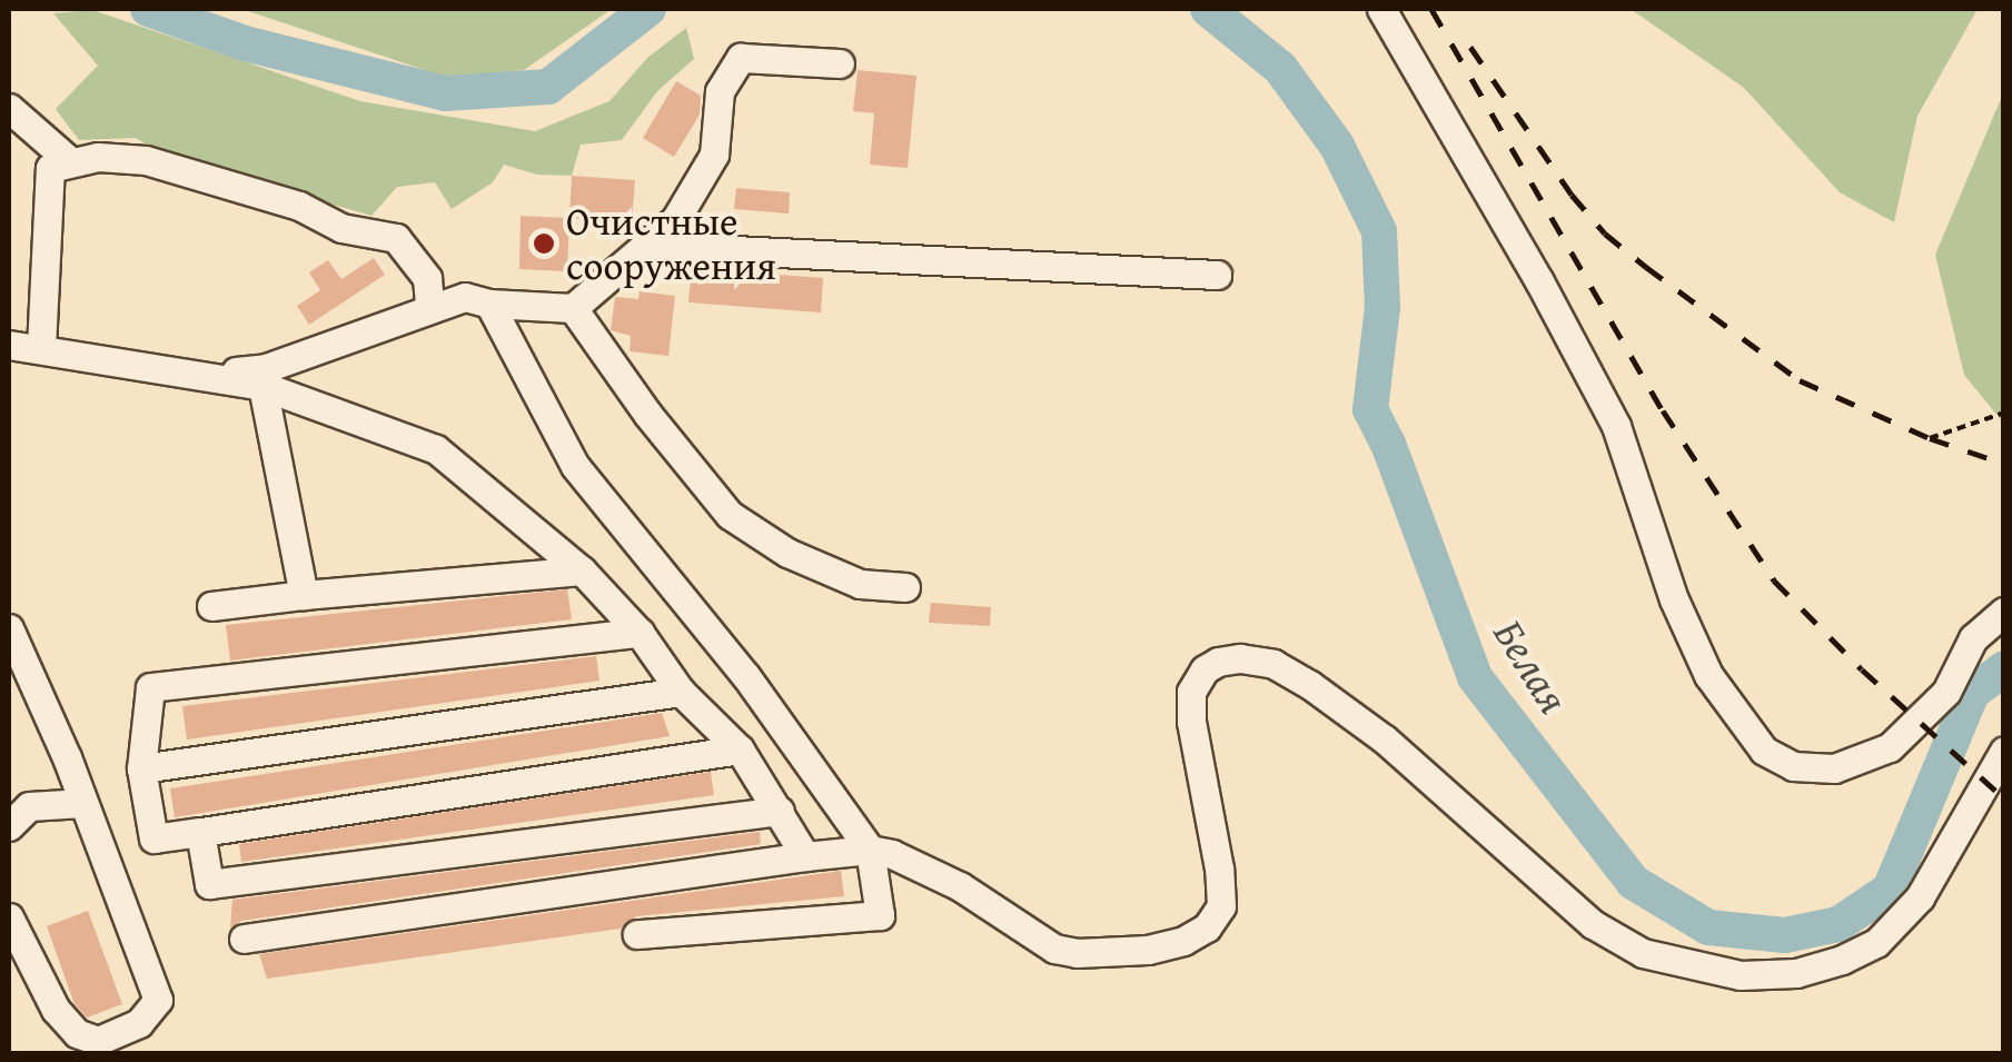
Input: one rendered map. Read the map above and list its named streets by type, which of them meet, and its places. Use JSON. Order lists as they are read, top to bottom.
{
  "water": ["Белая"],
  "places": ["Очистные сооружения"]
}
